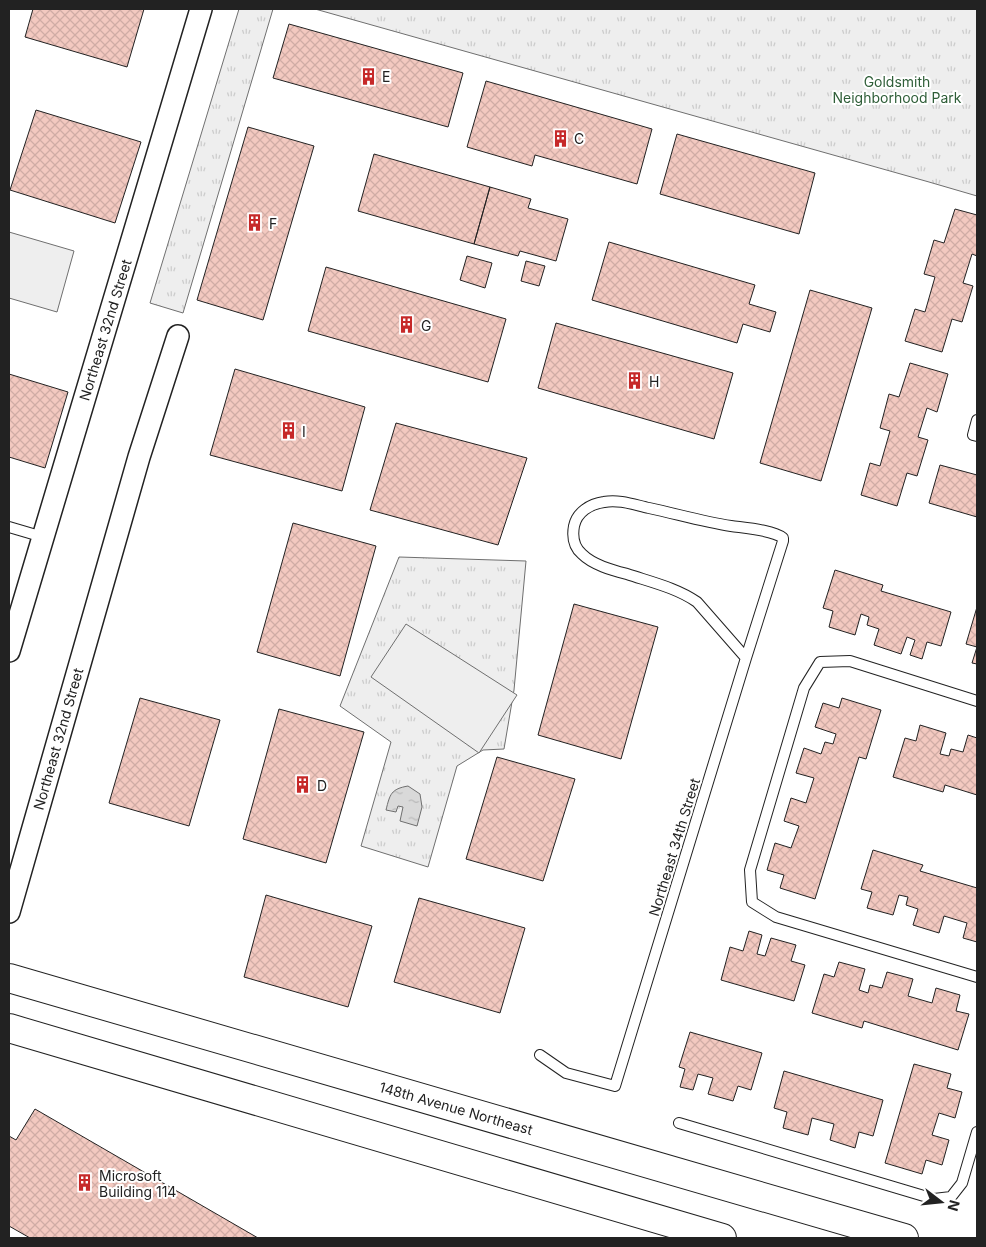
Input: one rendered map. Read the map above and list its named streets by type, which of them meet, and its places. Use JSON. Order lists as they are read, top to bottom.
{
  "streets": {
    "main road": ["148th Avenue Northeast"],
    "street": ["Northeast 32nd Street"],
    "lane": ["Northeast 34th Street"]
  },
  "parks": ["Goldsmith Neighborhood Park"],
  "places": {
    "building": [
      "E",
      "C",
      "F",
      "G",
      "H",
      "I",
      "D",
      "Microsoft Building 114"
    ]
  },
  "north": "right"
}
